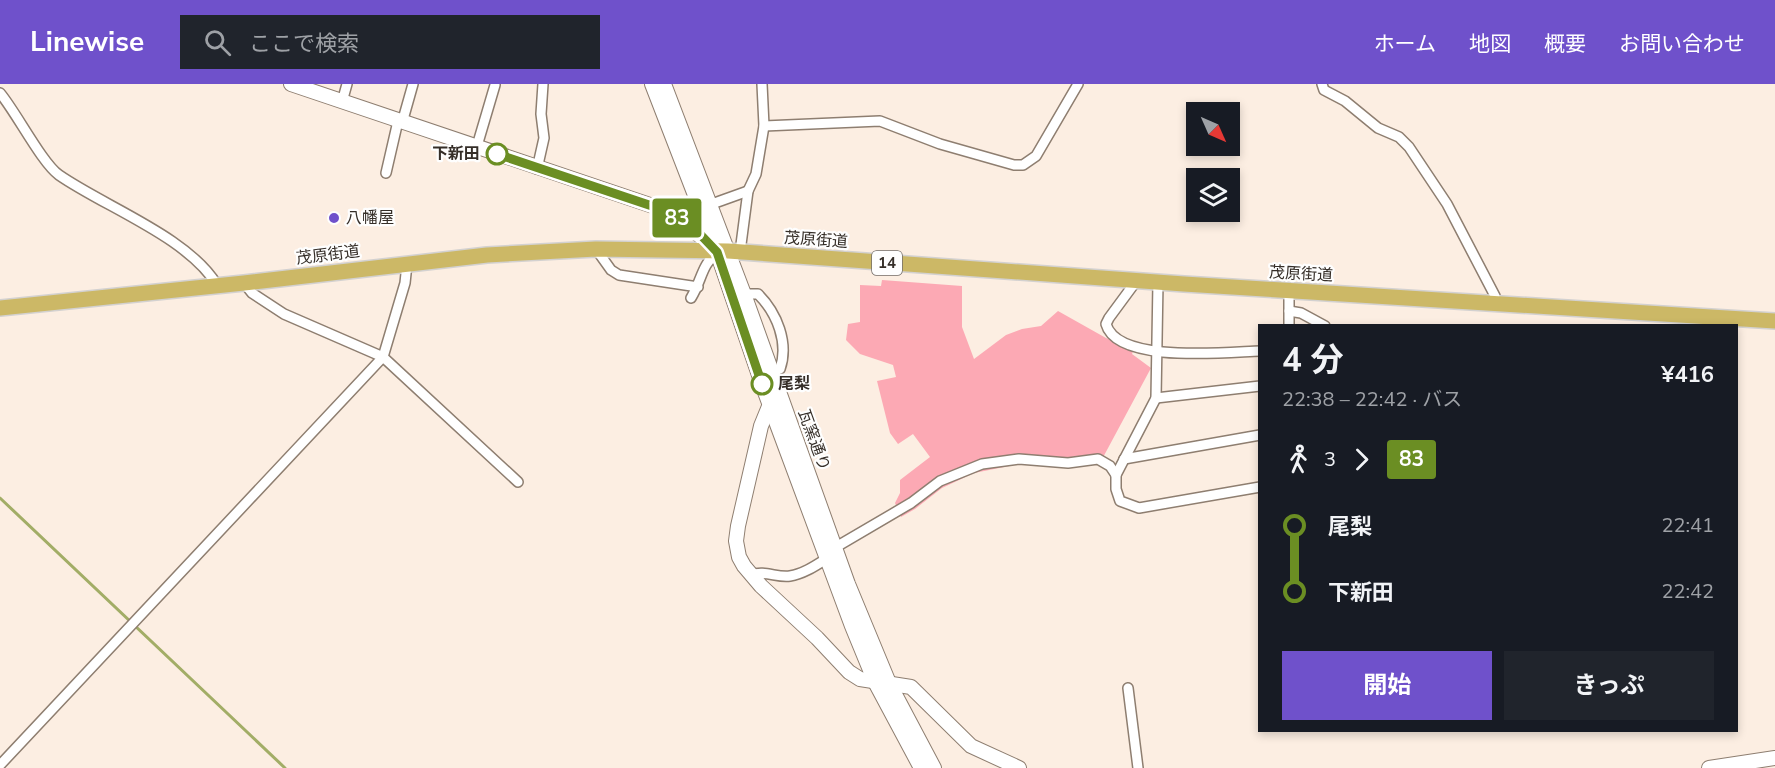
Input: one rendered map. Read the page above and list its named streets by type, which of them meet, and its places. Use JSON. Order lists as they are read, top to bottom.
{
  "streets": {
    "main road": ["茂原街道", "14"],
    "street": ["瓦窯通り"]
  },
  "crossings": [
    ["茂原街道", "瓦窯通り"]
  ],
  "places": ["下新田", "八幡屋", "尾梨"],
  "lines": ["bus line 83"],
  "north": "bottom right",
  "page": {
    "header": "Linewise",
    "search": "ここで検索",
    "nav": [
      "ホーム",
      "地図",
      "概要",
      "お問い合わせ"
    ],
    "on_map": "83",
    "heading": ["4 分", "22:38 – 22:42 · バス", "¥416"],
    "legs": ["3", "83"],
    "list": [
      {
        "name": "尾梨",
        "value": "22:41"
      },
      {
        "name": "下新田",
        "value": "22:42"
      }
    ],
    "buttons": ["開始", "きっぷ"]
  }
}
